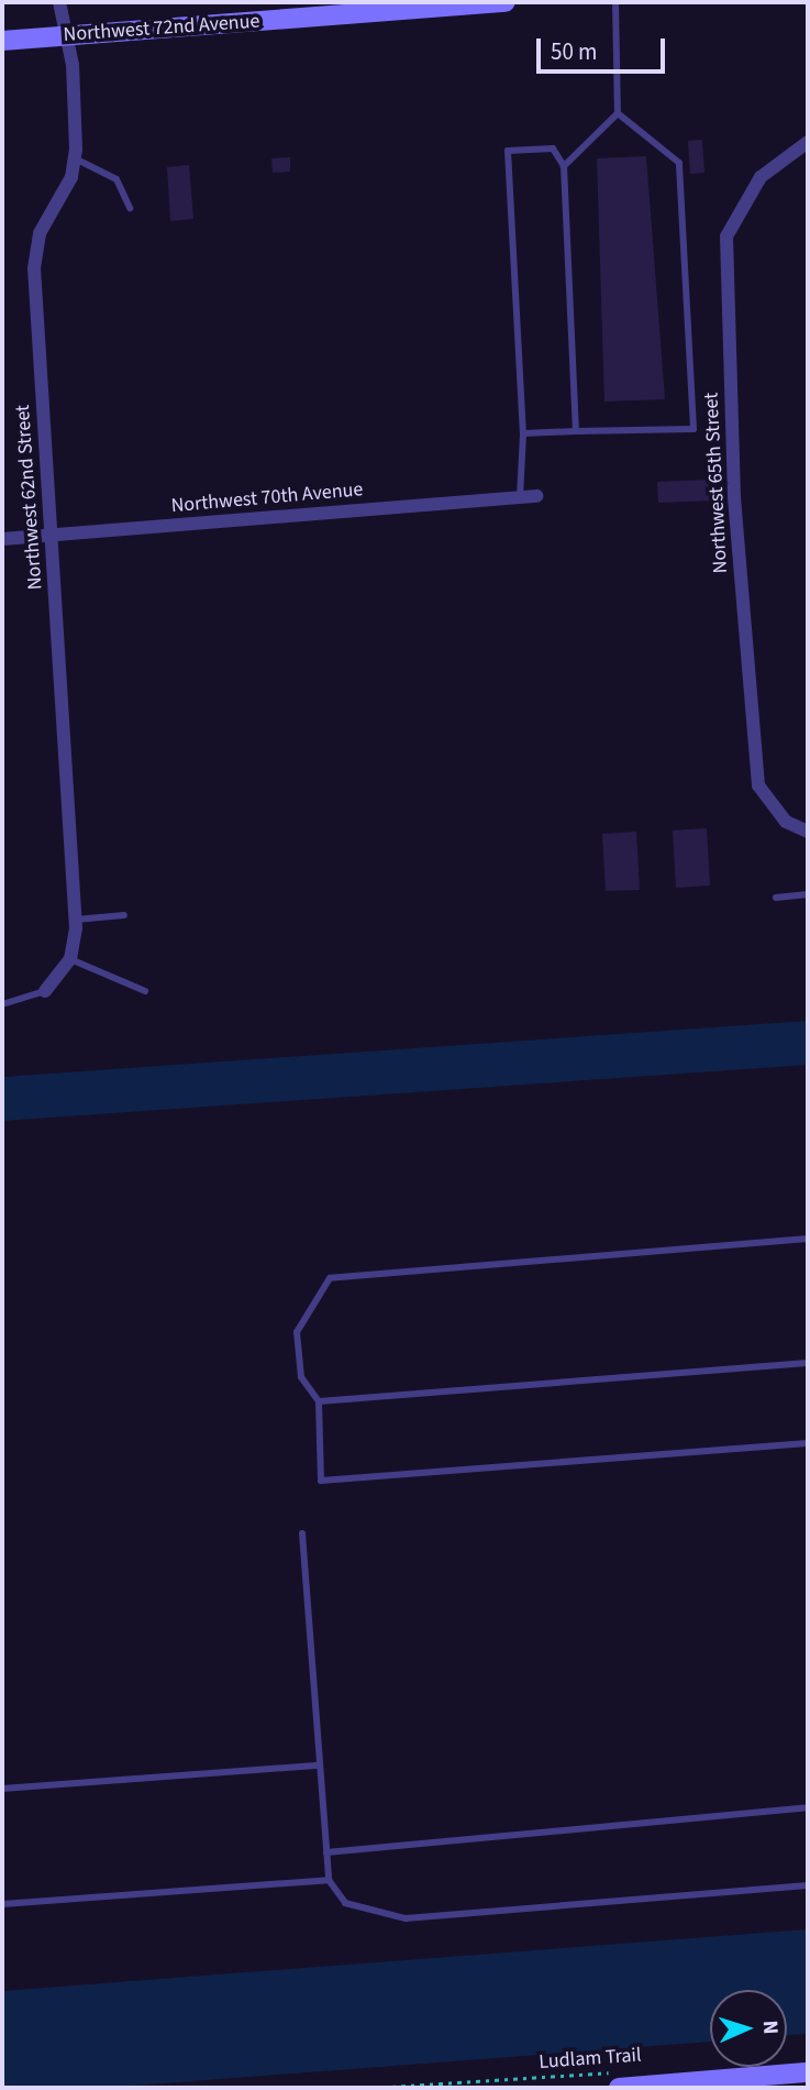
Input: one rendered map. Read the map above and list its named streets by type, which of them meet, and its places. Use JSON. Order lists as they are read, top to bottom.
{
  "streets": {
    "main road": ["Northwest 72nd Avenue"],
    "street": ["Northwest 65th Street", "Northwest 62nd Street", "Northwest 70th Avenue"],
    "path": ["Ludlam Trail"]
  },
  "crossings": [
    ["Northwest 62nd Street", "Northwest 70th Avenue"]
  ],
  "scale_bar": "50 m",
  "north": "right"
}
